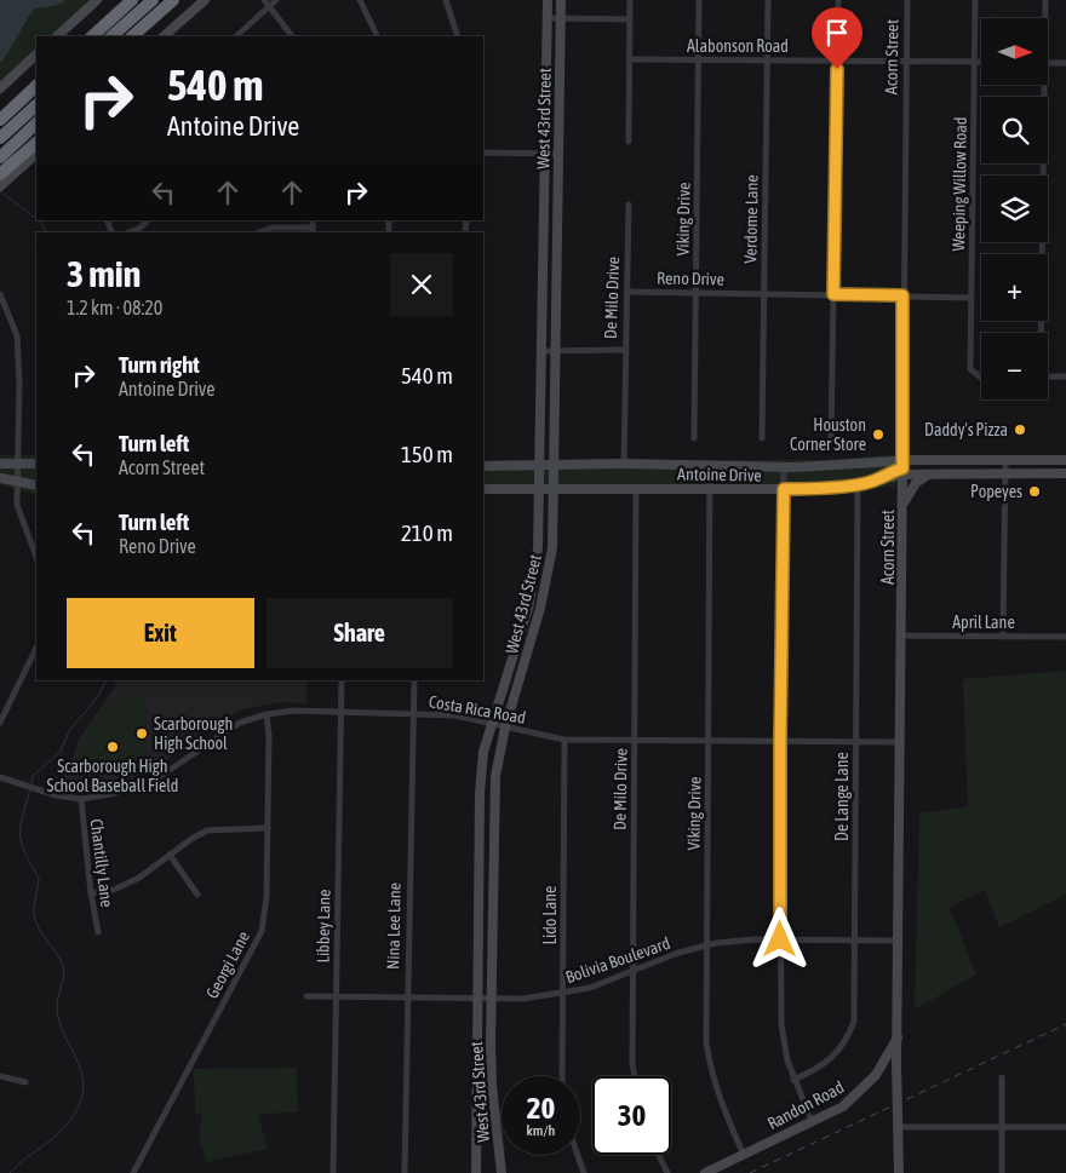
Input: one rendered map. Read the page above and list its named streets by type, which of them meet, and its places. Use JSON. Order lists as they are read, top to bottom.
{
  "streets": {
    "main road": [
      "Acorn Street",
      "West 43rd Street",
      "Antoine Drive",
      "Randon Road"
    ],
    "street": [
      "Alabonson Road",
      "Weeping Willow Road",
      "Viking Drive",
      "Verdome Lane",
      "Reno Drive",
      "De Milo Drive",
      "April Lane",
      "Costa Rica Road",
      "De Lange Lane",
      "Chantilly Lane",
      "Lido Lane",
      "Libbey Lane",
      "Nina Lee Lane",
      "Bolivia Boulevard",
      "Georgi Lane"
    ]
  },
  "crossings": [
    ["Alabonson Road", "Acorn Street"],
    ["Alabonson Road", "Weeping Willow Road"],
    ["Alabonson Road", "Viking Drive"],
    ["Alabonson Road", "Verdome Lane"],
    ["Acorn Street", "Reno Drive"],
    ["Acorn Street", "Antoine Drive"],
    ["Acorn Street", "April Lane"],
    ["Acorn Street", "Costa Rica Road"],
    ["Acorn Street", "Bolivia Boulevard"],
    ["Acorn Street", "Randon Road"],
    ["West 43rd Street", "Antoine Drive"],
    ["West 43rd Street", "Costa Rica Road"],
    ["West 43rd Street", "Bolivia Boulevard"],
    ["Weeping Willow Road", "Reno Drive"],
    ["Viking Drive", "Reno Drive"],
    ["Viking Drive", "Antoine Drive"],
    ["Viking Drive", "Costa Rica Road"],
    ["Viking Drive", "Bolivia Boulevard"],
    ["Viking Drive", "Randon Road"],
    ["Verdome Lane", "Reno Drive"],
    ["Reno Drive", "De Milo Drive"],
    ["De Milo Drive", "Antoine Drive"],
    ["De Milo Drive", "Costa Rica Road"],
    ["De Milo Drive", "Bolivia Boulevard"],
    ["Antoine Drive", "De Lange Lane"],
    ["Costa Rica Road", "De Lange Lane"],
    ["Costa Rica Road", "Chantilly Lane"],
    ["Costa Rica Road", "Lido Lane"],
    ["Costa Rica Road", "Libbey Lane"],
    ["Costa Rica Road", "Nina Lee Lane"],
    ["Costa Rica Road", "Georgi Lane"],
    ["De Lange Lane", "Bolivia Boulevard"],
    ["Lido Lane", "Bolivia Boulevard"],
    ["Libbey Lane", "Bolivia Boulevard"],
    ["Nina Lee Lane", "Bolivia Boulevard"]
  ],
  "places": [
    "Daddy's Pizza",
    "Houston Corner Store",
    "Popeyes",
    "Scarborough High School",
    "Scarborough High School Baseball Field"
  ],
  "north": "right",
  "page": {
    "map_buttons": ["+", "−"],
    "turn": ["540 m", "Antoine Drive"],
    "heading": ["3 min", "1.2 km · 08:20"],
    "list": [
      {
        "name": "Turn right",
        "note": "Antoine Drive",
        "value": "540 m"
      },
      {
        "name": "Turn left",
        "note": "Acorn Street",
        "value": "150 m"
      },
      {
        "name": "Turn left",
        "note": "Reno Drive",
        "value": "210 m"
      }
    ],
    "buttons": ["Exit", "Share"],
    "speed": "20 km/h",
    "limit": "30"
  }
}
